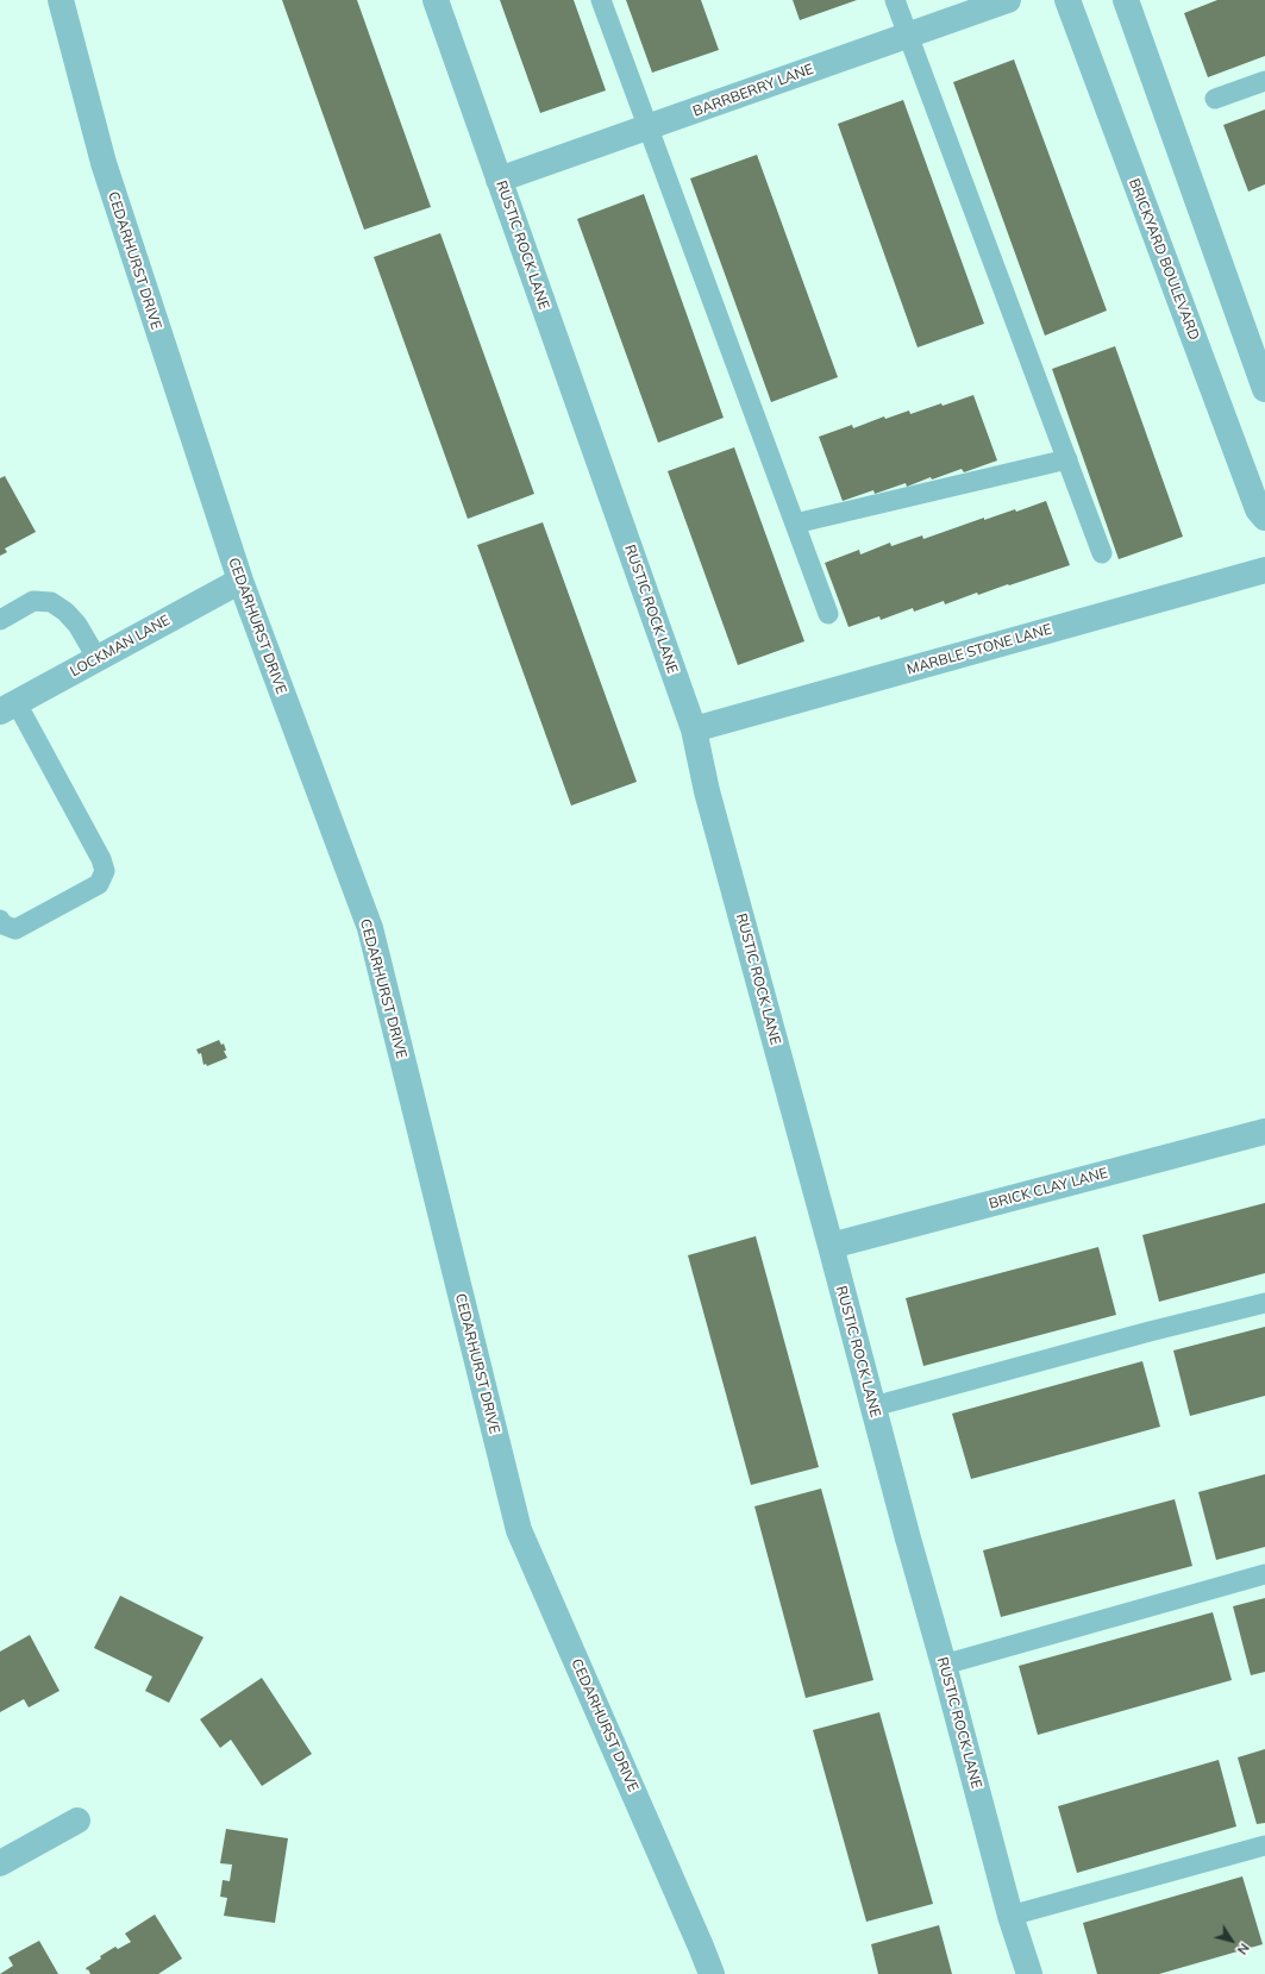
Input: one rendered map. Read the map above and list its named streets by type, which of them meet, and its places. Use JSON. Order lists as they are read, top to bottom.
{
  "streets": {
    "street": [
      "BARRBERRY LANE",
      "RUSTIC ROCK LANE",
      "BRICKYARD BOULEVARD",
      "CEDARHURST DRIVE",
      "LOCKMAN LANE",
      "MARBLE STONE LANE",
      "BRICK CLAY LANE"
    ]
  },
  "crossings": [
    ["BARRBERRY LANE", "RUSTIC ROCK LANE"],
    ["RUSTIC ROCK LANE", "MARBLE STONE LANE"],
    ["RUSTIC ROCK LANE", "BRICK CLAY LANE"],
    ["CEDARHURST DRIVE", "LOCKMAN LANE"]
  ],
  "north": "bottom right"
}
